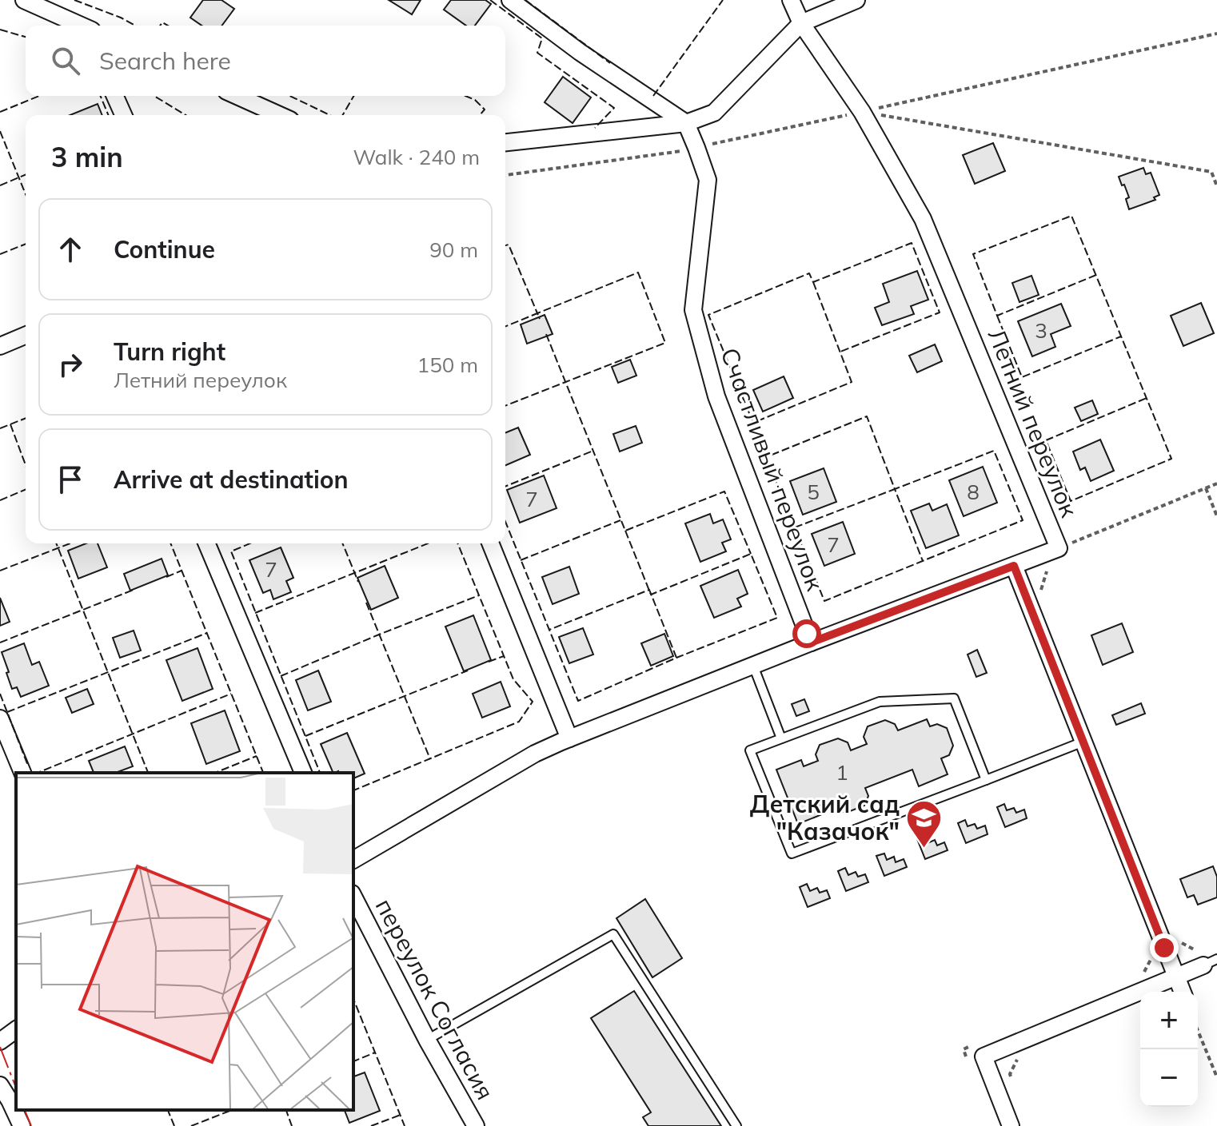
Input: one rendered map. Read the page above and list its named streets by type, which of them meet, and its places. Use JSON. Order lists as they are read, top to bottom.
{
  "streets": {
    "street": ["Летний переулок", "Счастливый переулок", "переулок Согласия"]
  },
  "crossings": [
    ["Летний переулок", "Счастливый переулок"]
  ],
  "places": {
    "school or university": ["Детский сад \"Казачок\""]
  },
  "house_numbers": [
    "3",
    "5",
    "8",
    "7",
    "7",
    "7",
    "1"
  ],
  "page": {
    "search": "Search here",
    "heading": ["3 min", "Walk · 240 m"],
    "list": [
      ["Continue", "90 m"],
      ["Turn right", "Летний переулок", "150 m"],
      "Arrive at destination"
    ],
    "map_buttons": ["+", "−"]
  }
}
